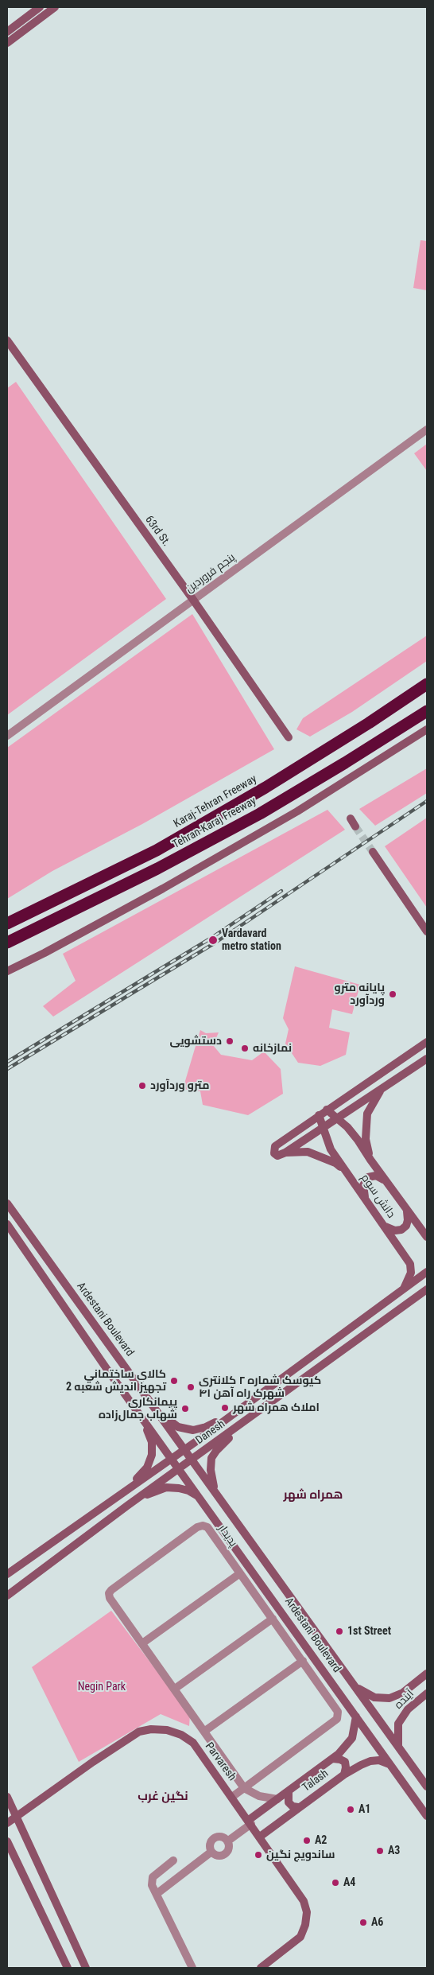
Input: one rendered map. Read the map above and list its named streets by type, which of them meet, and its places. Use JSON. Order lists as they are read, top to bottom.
{
  "streets": {
    "highway": ["Karaj-Tehran Freeway", "Tehran-Karaj Freeway"],
    "street": [
      "63rd St.",
      "پنجم فروردین",
      "دانش سوم",
      "Ardestani Boulevard",
      "Danesh",
      "پدیدار",
      "آینده",
      "Parvaresh",
      "Talash"
    ]
  },
  "crossings": [
    ["63rd St.", "پنجم فروردین"],
    ["دانش سوم", "Danesh"],
    ["Ardestani Boulevard", "Danesh"],
    ["Ardestani Boulevard", "آینده"],
    ["Ardestani Boulevard", "Talash"],
    ["پدیدار", "Talash"],
    ["Parvaresh", "Talash"]
  ],
  "districts": ["همراه شهر", "نگین غرب"],
  "parks": ["Negin Park"],
  "places": [
    "Vardavard metro station",
    "پایانه مترو وردآورد",
    "دستشویی",
    "نمازخانه",
    "مترو وردآورد",
    "كالاي ساختماني تجهيز انديش شعبه 2",
    "کیوسک شماره ۲ کلانتری ۴۱ شهرک راه آهن",
    "املاک همراه شهر",
    "پیمانکاری شهاب جمال‌زاده",
    "1st Street",
    "A1",
    "A2",
    "A3",
    "ساندویج نگین",
    "A4",
    "A6"
  ]
}
